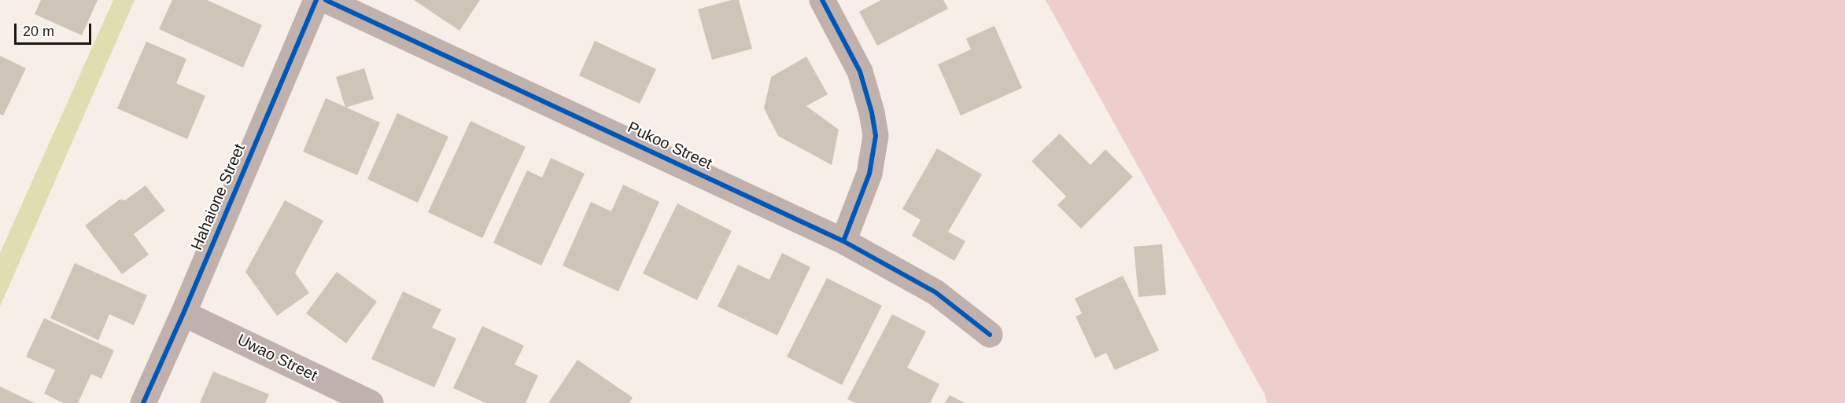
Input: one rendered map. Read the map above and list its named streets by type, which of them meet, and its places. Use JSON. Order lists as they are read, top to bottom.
{
  "streets": {
    "street": ["Pukoo Street", "Hahaione Street", "Uwao Street"]
  },
  "crossings": [
    ["Hahaione Street", "Uwao Street"]
  ],
  "scale_bar": "20 m"
}
